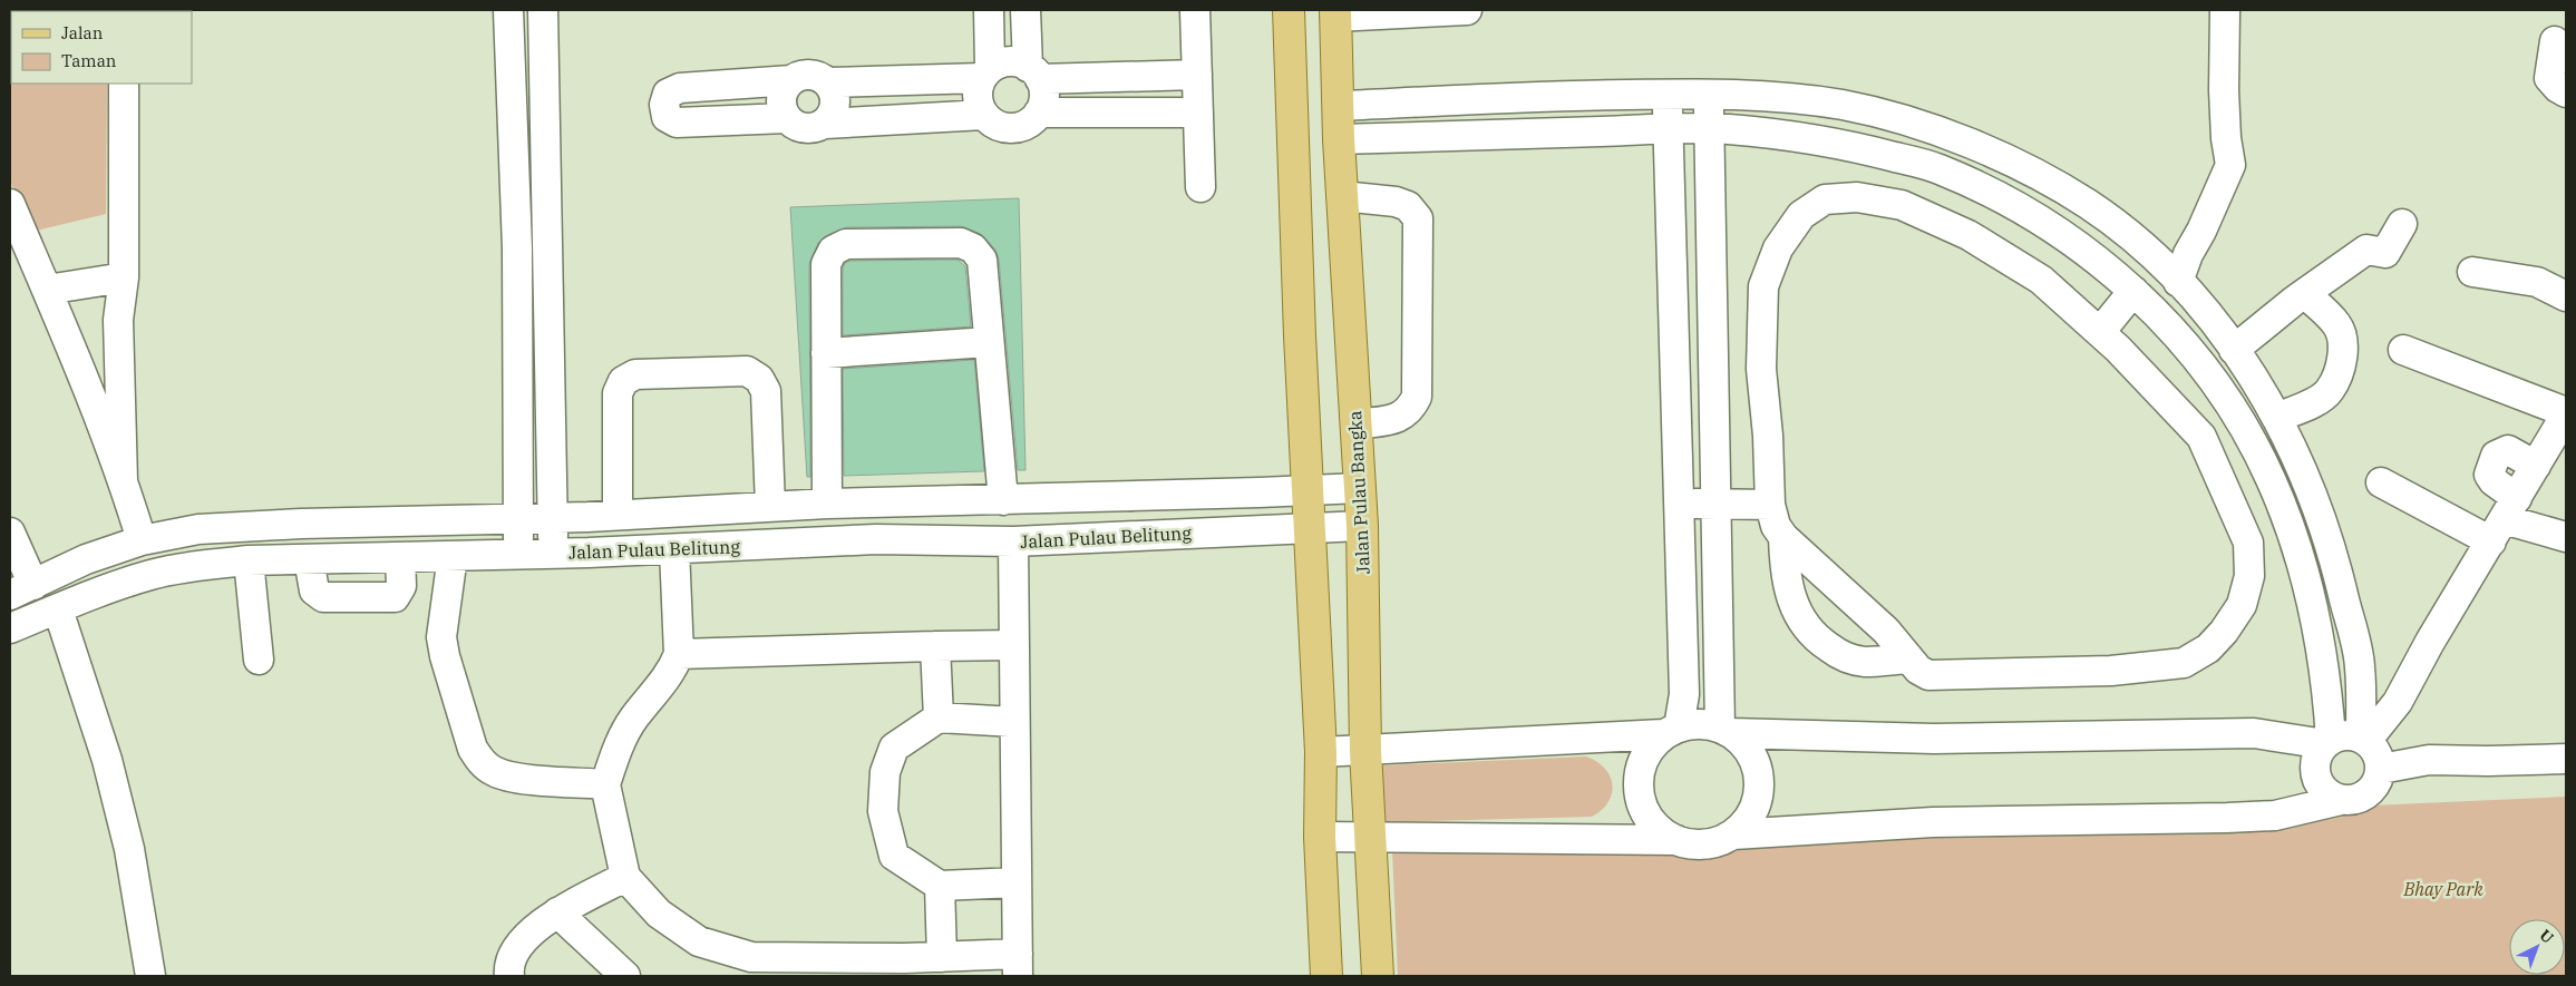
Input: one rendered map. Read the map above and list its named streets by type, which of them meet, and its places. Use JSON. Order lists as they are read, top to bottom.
{
  "streets": {
    "main road": ["Jalan Pulau Bangka"],
    "street": ["Jalan Pulau Belitung"]
  },
  "crossings": [
    ["Jalan Pulau Bangka", "Jalan Pulau Belitung"]
  ],
  "parks": ["Bhay Park"],
  "legend": ["Jalan", "Taman"],
  "north": "top right"
}
